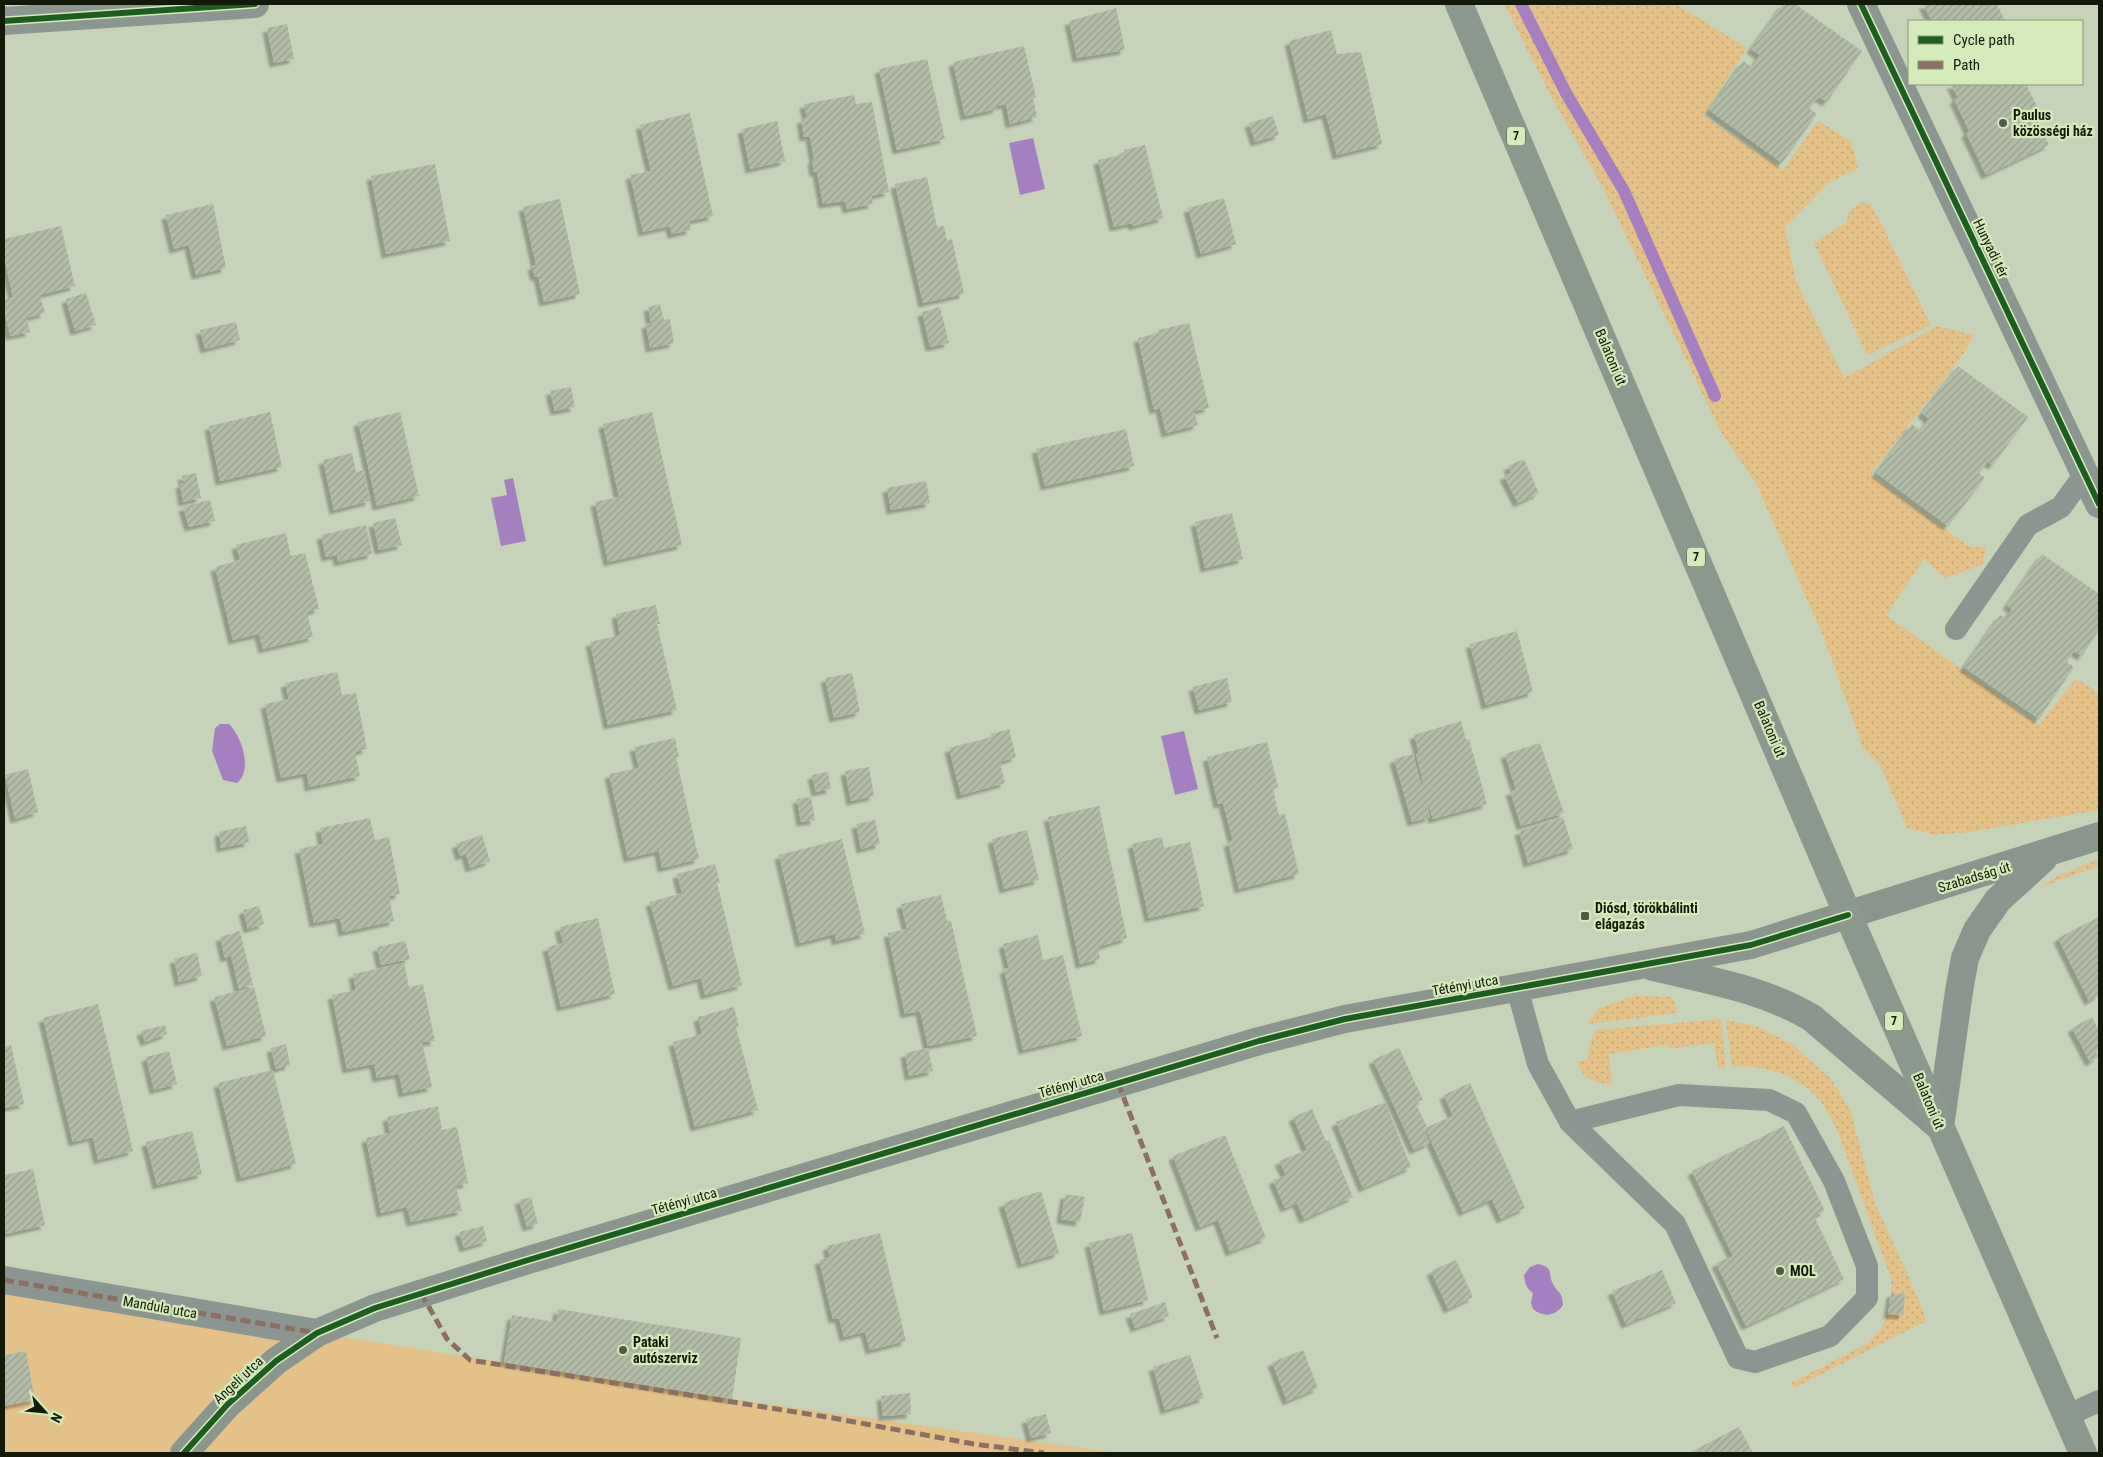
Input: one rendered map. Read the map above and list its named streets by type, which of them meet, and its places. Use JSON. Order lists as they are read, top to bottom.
{
  "streets": {
    "main road": ["7", "Balatoni út"],
    "street": [
      "Hunyadi tér",
      "Szabadság út",
      "Tétényi utca",
      "Mandula utca",
      "Angeli utca"
    ]
  },
  "crossings": [
    ["Balatoni út", "Szabadság út"],
    ["Balatoni út", "Tétényi utca"],
    ["Szabadság út", "Tétényi utca"],
    ["Tétényi utca", "Mandula utca"],
    ["Tétényi utca", "Angeli utca"],
    ["Mandula utca", "Angeli utca"]
  ],
  "places": {
    "other": ["Paulus közösségi ház", "MOL", "Pataki autószerviz"],
    "transit": ["Diósd, törökbálinti elágazás"]
  },
  "legend": ["Cycle path", "Path"],
  "north": "bottom right"
}
